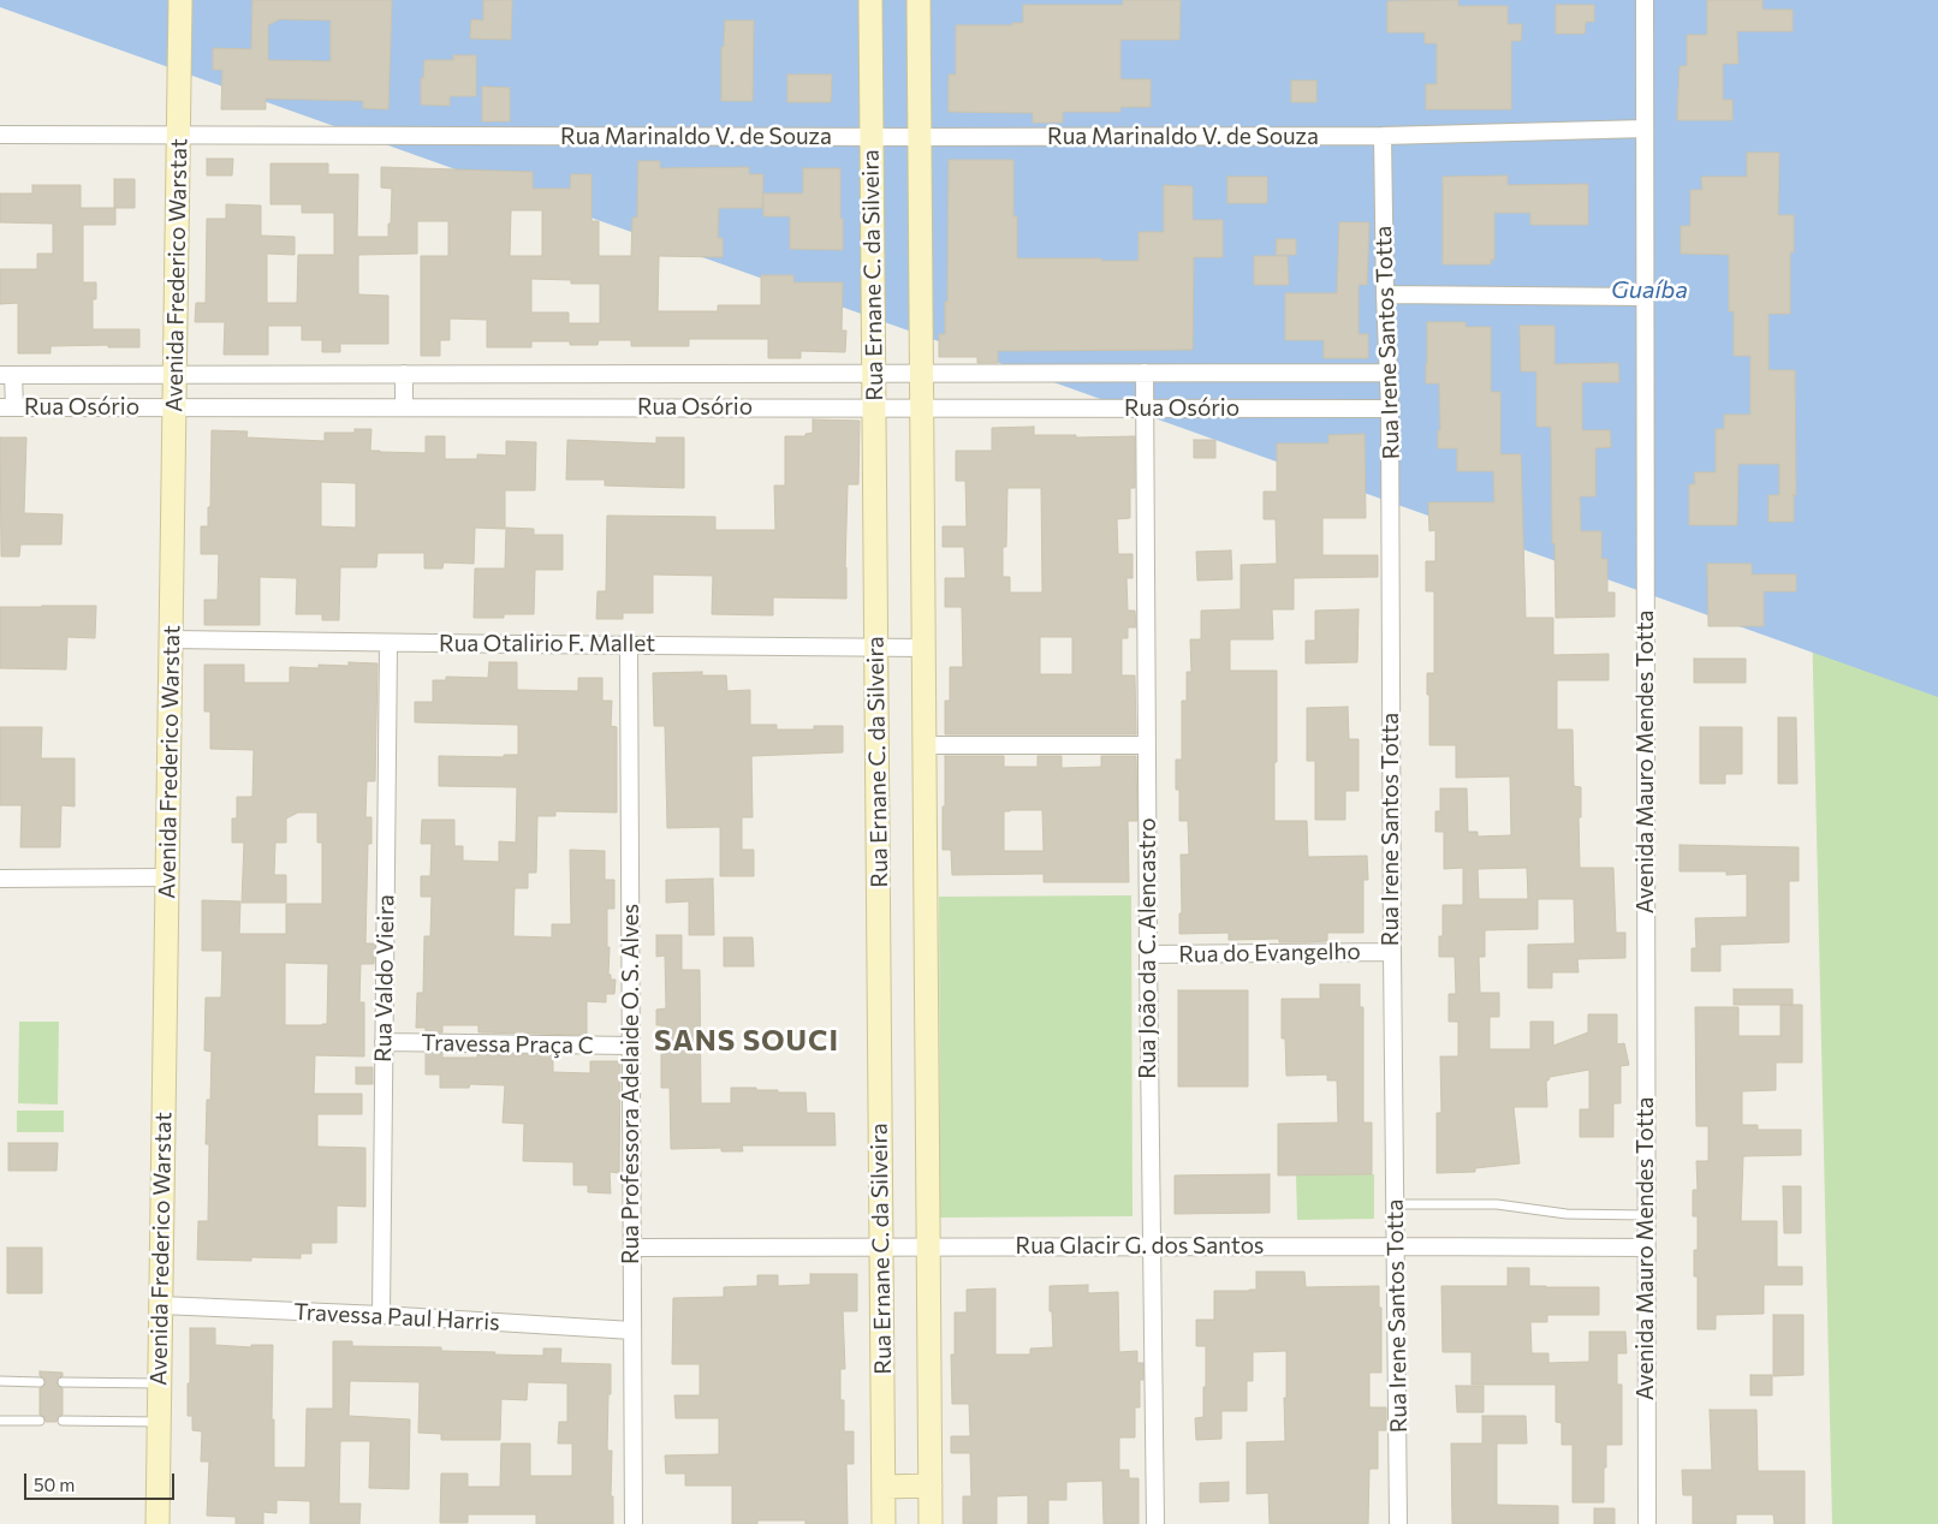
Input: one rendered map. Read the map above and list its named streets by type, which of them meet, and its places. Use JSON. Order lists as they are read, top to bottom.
{
  "streets": {
    "street": [
      "Rua Marinaldo V. de Souza",
      "Avenida Frederico Warstat",
      "Rua Ernane C. da Silveira",
      "Rua Irene Santos Totta",
      "Rua Osório",
      "Rua Otalirio F. Mallet",
      "Avenida Mauro Mendes Totta",
      "Rua João da C. Alencastro",
      "Rua do Evangelho",
      "Rua Valdo Vieira",
      "Travessa Praça C",
      "Rua Professora Adelaide O. S. Alves",
      "Rua Glacir G. dos Santos",
      "Travessa Paul Harris"
    ]
  },
  "crossings": [
    ["Rua Marinaldo V. de Souza", "Avenida Frederico Warstat"],
    ["Rua Marinaldo V. de Souza", "Rua Ernane C. da Silveira"],
    ["Rua Marinaldo V. de Souza", "Rua Irene Santos Totta"],
    ["Rua Marinaldo V. de Souza", "Avenida Mauro Mendes Totta"],
    ["Avenida Frederico Warstat", "Rua Osório"],
    ["Avenida Frederico Warstat", "Rua Otalirio F. Mallet"],
    ["Avenida Frederico Warstat", "Travessa Paul Harris"],
    ["Rua Ernane C. da Silveira", "Rua Osório"],
    ["Rua Ernane C. da Silveira", "Rua Otalirio F. Mallet"],
    ["Rua Ernane C. da Silveira", "Rua Glacir G. dos Santos"],
    ["Rua Irene Santos Totta", "Rua Osório"],
    ["Rua Irene Santos Totta", "Rua do Evangelho"],
    ["Rua Irene Santos Totta", "Rua Glacir G. dos Santos"],
    ["Rua Osório", "Rua João da C. Alencastro"],
    ["Rua Otalirio F. Mallet", "Rua Valdo Vieira"],
    ["Rua Otalirio F. Mallet", "Rua Professora Adelaide O. S. Alves"],
    ["Avenida Mauro Mendes Totta", "Rua Glacir G. dos Santos"],
    ["Rua João da C. Alencastro", "Rua do Evangelho"],
    ["Rua João da C. Alencastro", "Rua Glacir G. dos Santos"],
    ["Rua Valdo Vieira", "Travessa Praça C"],
    ["Rua Valdo Vieira", "Travessa Paul Harris"],
    ["Travessa Praça C", "Rua Professora Adelaide O. S. Alves"],
    ["Rua Professora Adelaide O. S. Alves", "Rua Glacir G. dos Santos"],
    ["Rua Professora Adelaide O. S. Alves", "Travessa Paul Harris"]
  ],
  "districts": ["SANS SOUCI"],
  "water": ["Guaíba"],
  "scale_bar": "50 m"
}
